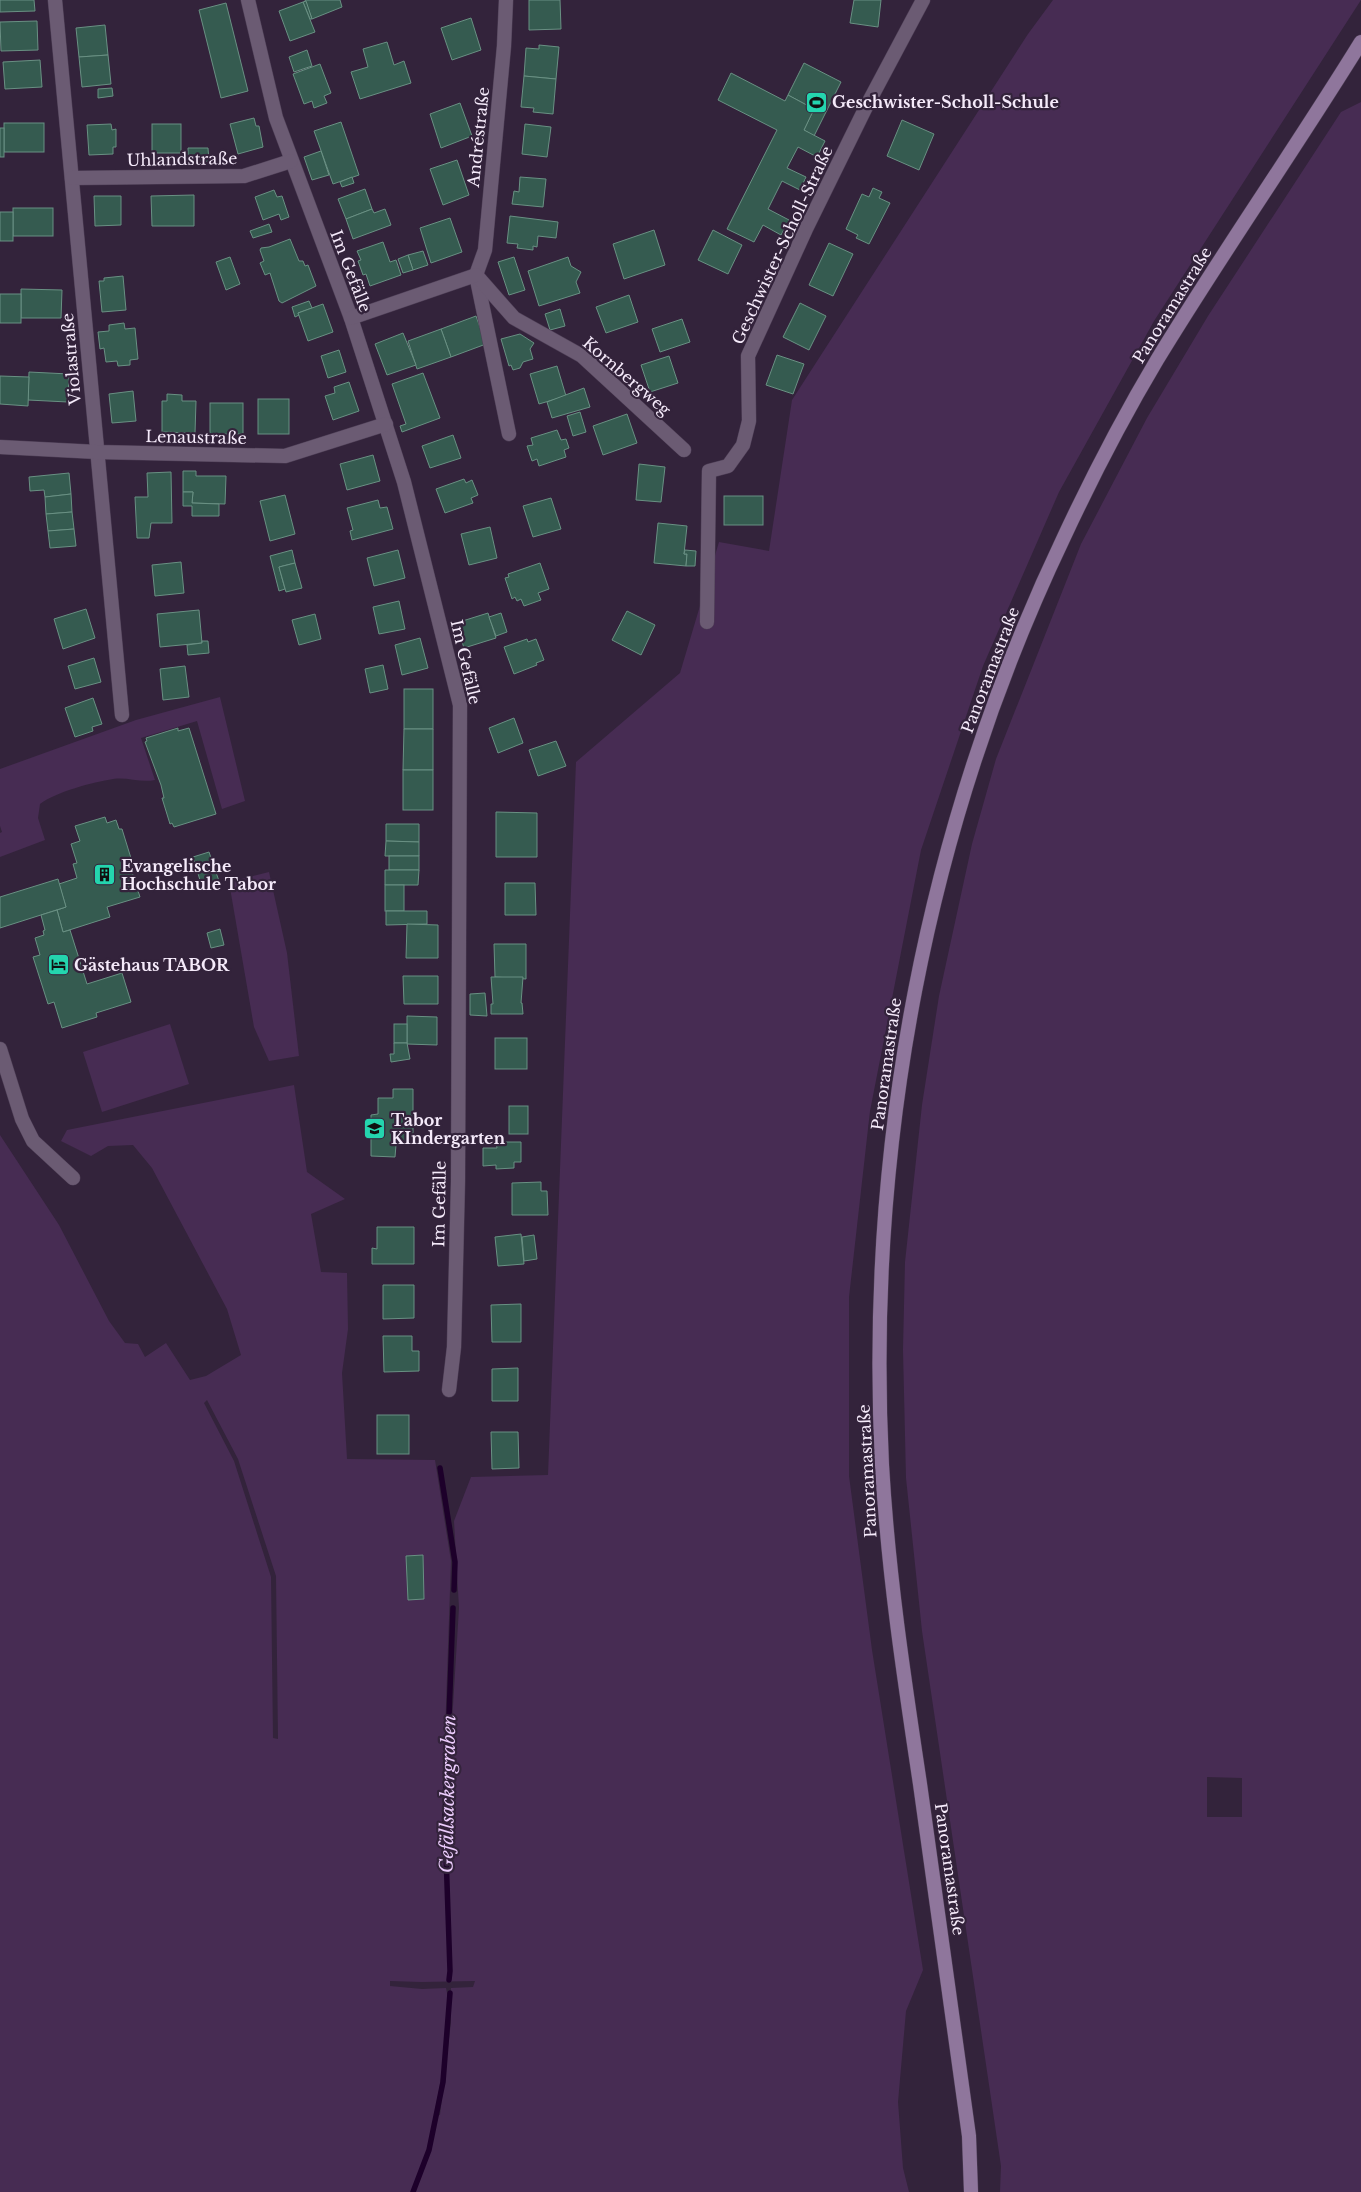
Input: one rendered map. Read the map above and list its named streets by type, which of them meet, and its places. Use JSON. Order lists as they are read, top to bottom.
{
  "streets": {
    "main road": ["Panoramastraße"],
    "street": [
      "Andréstraße",
      "Uhlandstraße",
      "Geschwister-Scholl-Straße",
      "Im Gefälle",
      "Violastraße",
      "Kornbergweg",
      "Lenaustraße"
    ]
  },
  "crossings": [
    ["Andréstraße", "Kornbergweg"],
    ["Uhlandstraße", "Im Gefälle"],
    ["Uhlandstraße", "Violastraße"],
    ["Im Gefälle", "Lenaustraße"],
    ["Violastraße", "Lenaustraße"]
  ],
  "water": ["Gefällsackergraben"],
  "places": {
    "sports": ["Geschwister-Scholl-Schule"],
    "building": ["Evangelische Hochschule Tabor"],
    "hotel": ["Gästehaus TABOR"],
    "school or university": ["Tabor KIndergarten"]
  }
}
